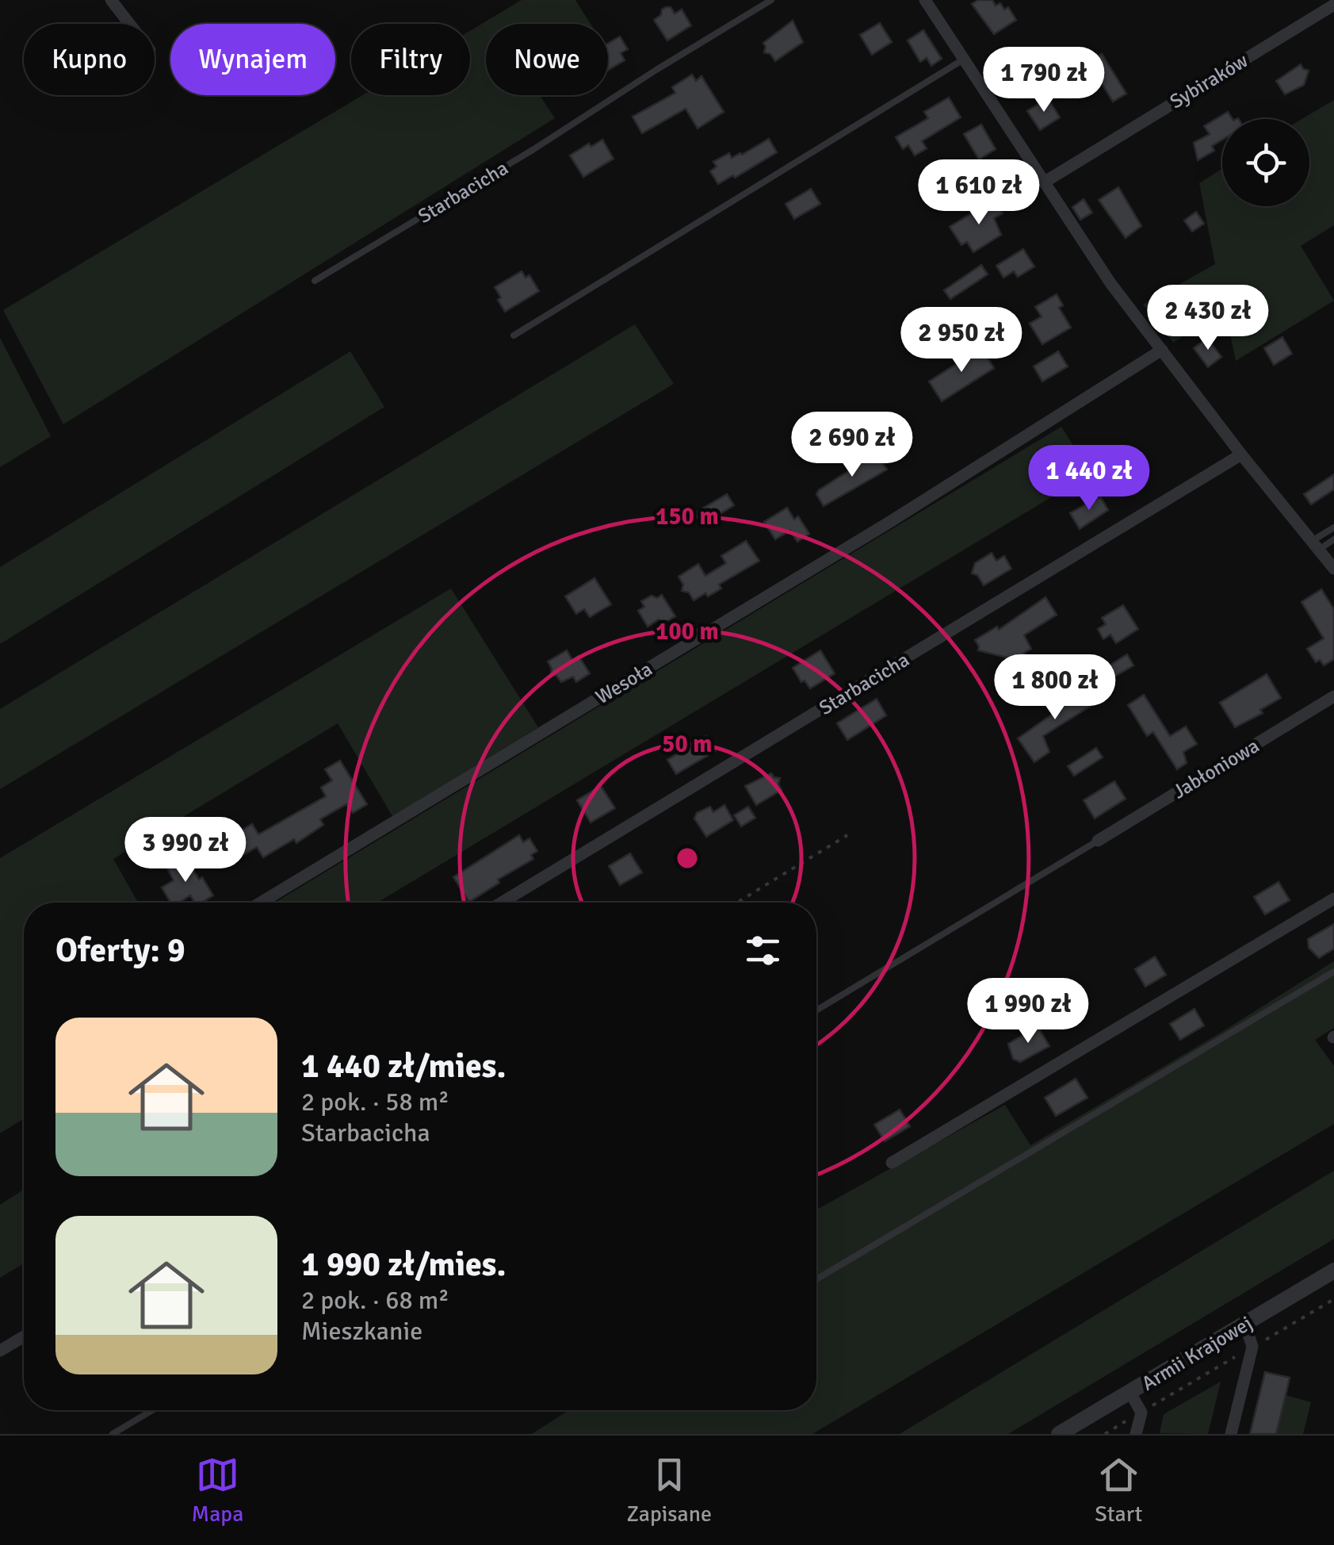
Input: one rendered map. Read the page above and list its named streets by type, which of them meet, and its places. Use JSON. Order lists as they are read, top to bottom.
{
  "streets": {
    "street": [
      "Sybiraków",
      "Starbacicha",
      "Wesoła",
      "Jabłoniowa",
      "Armii Krajowej"
    ]
  },
  "page": {
    "chip": [
      "Kupno",
      "Wynajem",
      "Filtry",
      "Nowe"
    ],
    "price": [
      "1 790 zł",
      "1 610 zł",
      "2 430 zł",
      "2 950 zł",
      "2 690 zł",
      "1 440 zł",
      "1 800 zł",
      "3 990 zł",
      "1 990 zł"
    ],
    "heading": "Oferty: 9",
    "list": [
      {
        "name": "1 440 zł/mies.",
        "note": "2 pok. · 58 m² · Starbacicha"
      },
      {
        "name": "1 990 zł/mies.",
        "note": "2 pok. · 68 m² · Mieszkanie"
      }
    ],
    "tabs": ["Mapa", "Zapisane", "Start"]
  },
  "rings": ["150 m", "100 m", "50 m"]
}
